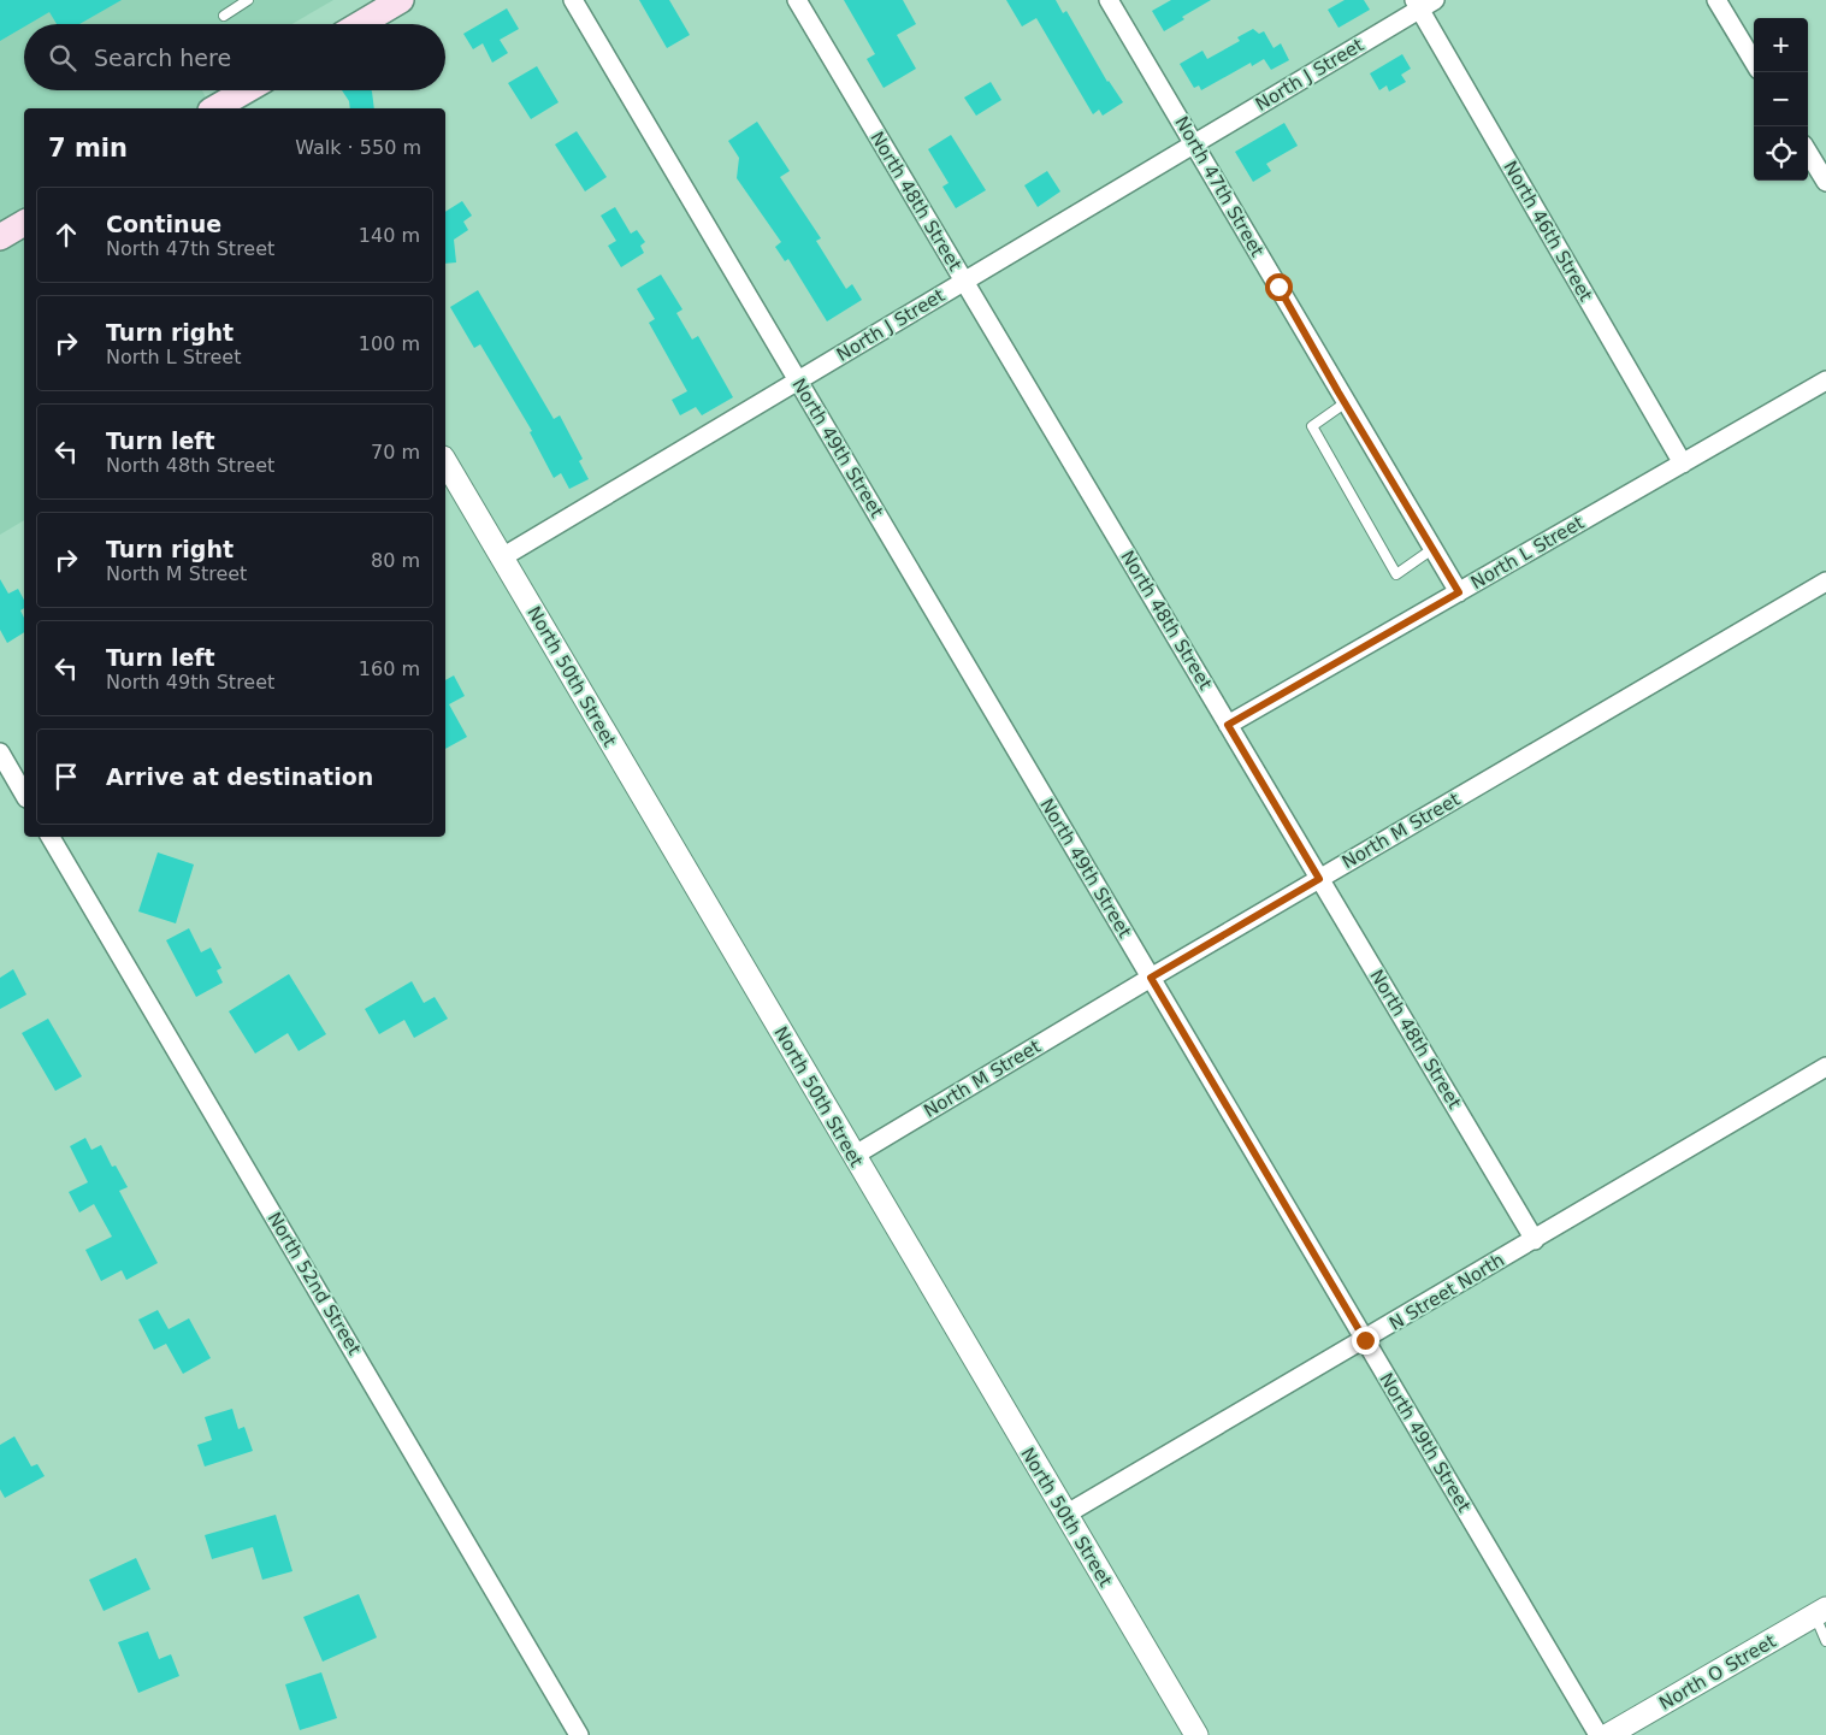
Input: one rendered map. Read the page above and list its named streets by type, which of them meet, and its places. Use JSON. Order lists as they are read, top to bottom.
{
  "streets": {
    "street": [
      "North J Street",
      "North 47th Street",
      "North 48th Street",
      "North 46th Street",
      "North 49th Street",
      "North L Street",
      "North 50th Street",
      "North M Street",
      "North 52nd Street",
      "N Street North",
      "North O Street"
    ]
  },
  "crossings": [
    ["North J Street", "North 47th Street"],
    ["North J Street", "North 48th Street"],
    ["North J Street", "North 46th Street"],
    ["North J Street", "North 49th Street"],
    ["North J Street", "North 50th Street"],
    ["North 47th Street", "North L Street"],
    ["North 48th Street", "North L Street"],
    ["North 48th Street", "North M Street"],
    ["North 48th Street", "N Street North"],
    ["North 46th Street", "North L Street"],
    ["North 49th Street", "North M Street"],
    ["North 49th Street", "N Street North"],
    ["North 50th Street", "North M Street"],
    ["North 50th Street", "N Street North"]
  ],
  "page": {
    "map_buttons": ["+", "−"],
    "search": "Search here",
    "heading": ["7 min", "Walk · 550 m"],
    "list": [
      ["Continue", "North 47th Street", "140 m"],
      ["Turn right", "North L Street", "100 m"],
      ["Turn left", "North 48th Street", "70 m"],
      ["Turn right", "North M Street", "80 m"],
      ["Turn left", "North 49th Street", "160 m"],
      "Arrive at destination"
    ]
  }
}
